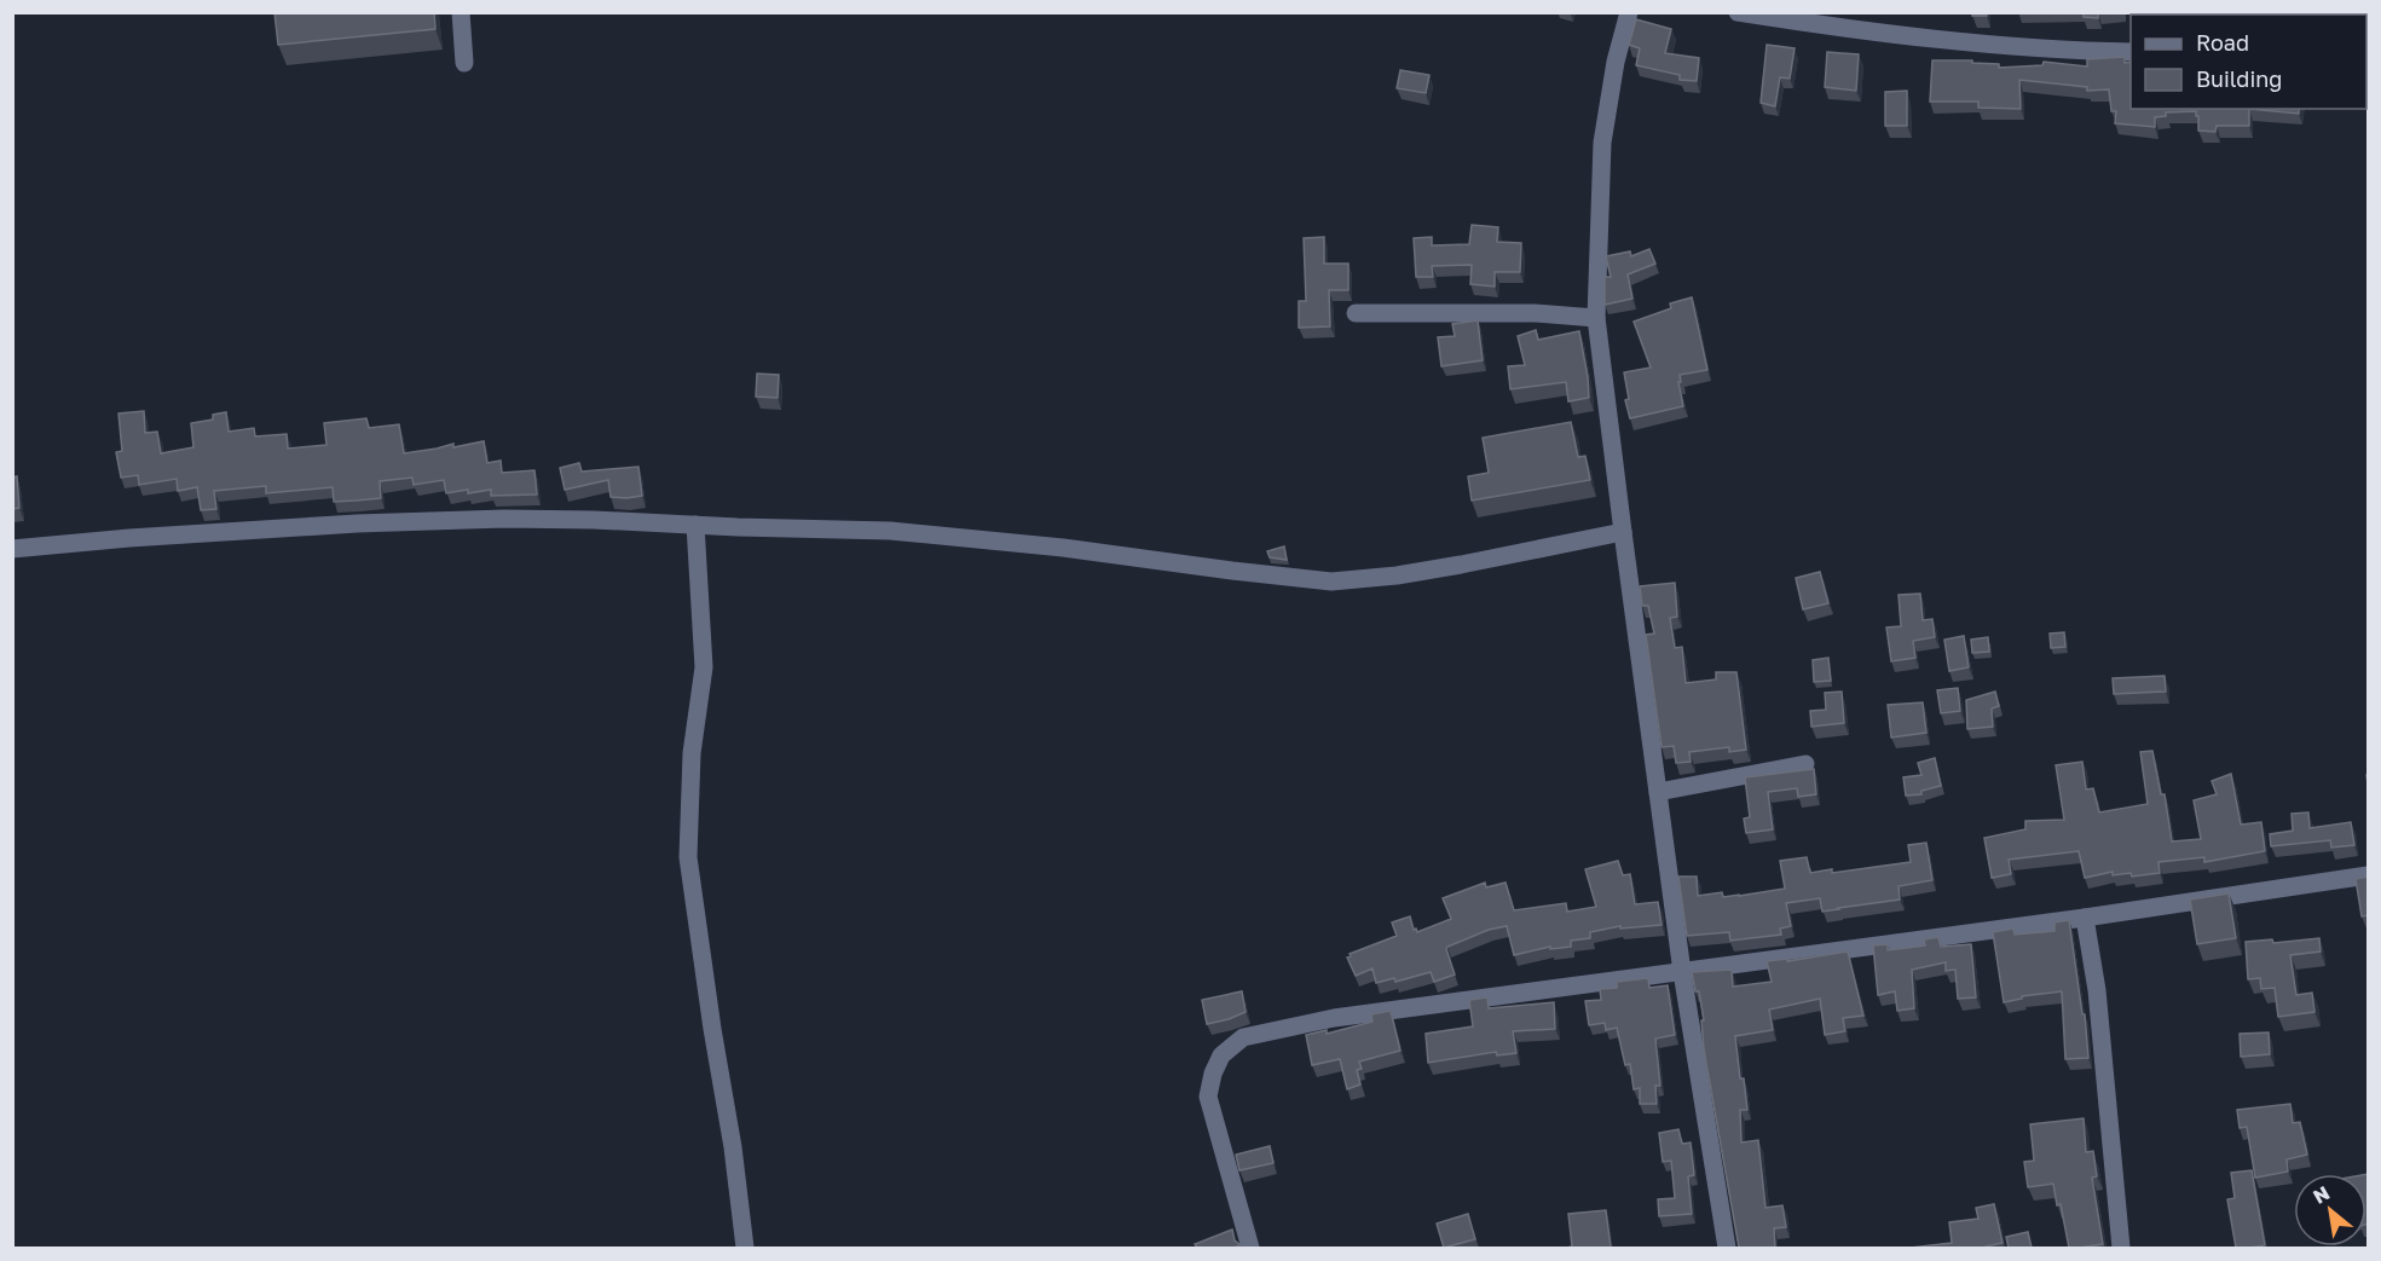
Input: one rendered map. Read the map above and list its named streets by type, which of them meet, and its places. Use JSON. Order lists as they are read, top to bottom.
{
  "legend": ["Road", "Building"],
  "north": "top left"
}
